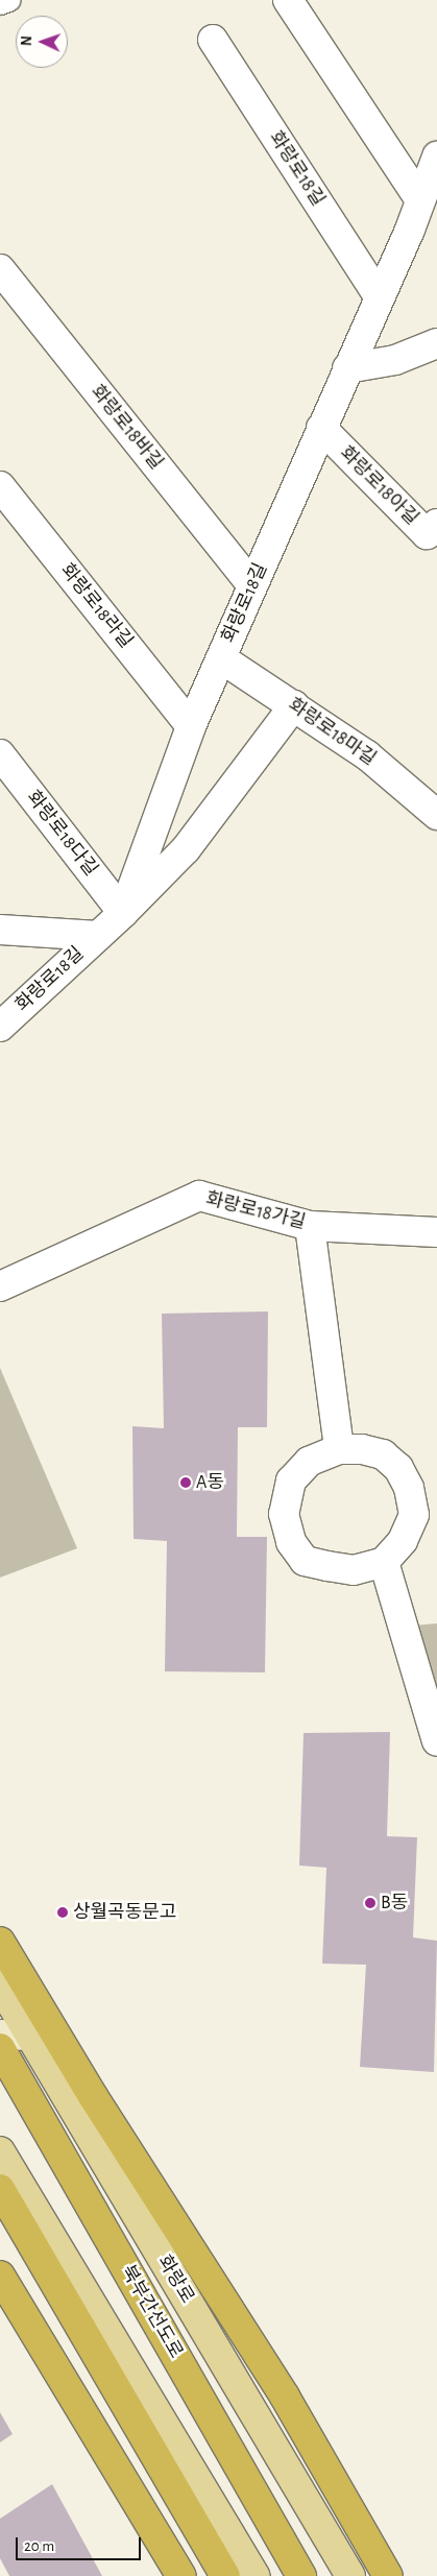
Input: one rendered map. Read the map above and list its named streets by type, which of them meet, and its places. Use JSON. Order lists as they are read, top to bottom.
{
  "streets": {
    "highway": ["북부간선도로"],
    "main road": ["화랑로"],
    "street": [
      "화랑로18길",
      "화랑로18바길",
      "화랑로18아길",
      "화랑로18라길",
      "화랑로18마길",
      "화랑로18다길",
      "화랑로18가길"
    ]
  },
  "crossings": [
    ["화랑로18길", "화랑로18바길"],
    ["화랑로18길", "화랑로18아길"],
    ["화랑로18길", "화랑로18라길"],
    ["화랑로18길", "화랑로18마길"],
    ["화랑로18길", "화랑로18다길"]
  ],
  "places": ["A동", "B동", "상월곡동문고"],
  "scale_bar": "20 m",
  "north": "left"
}
